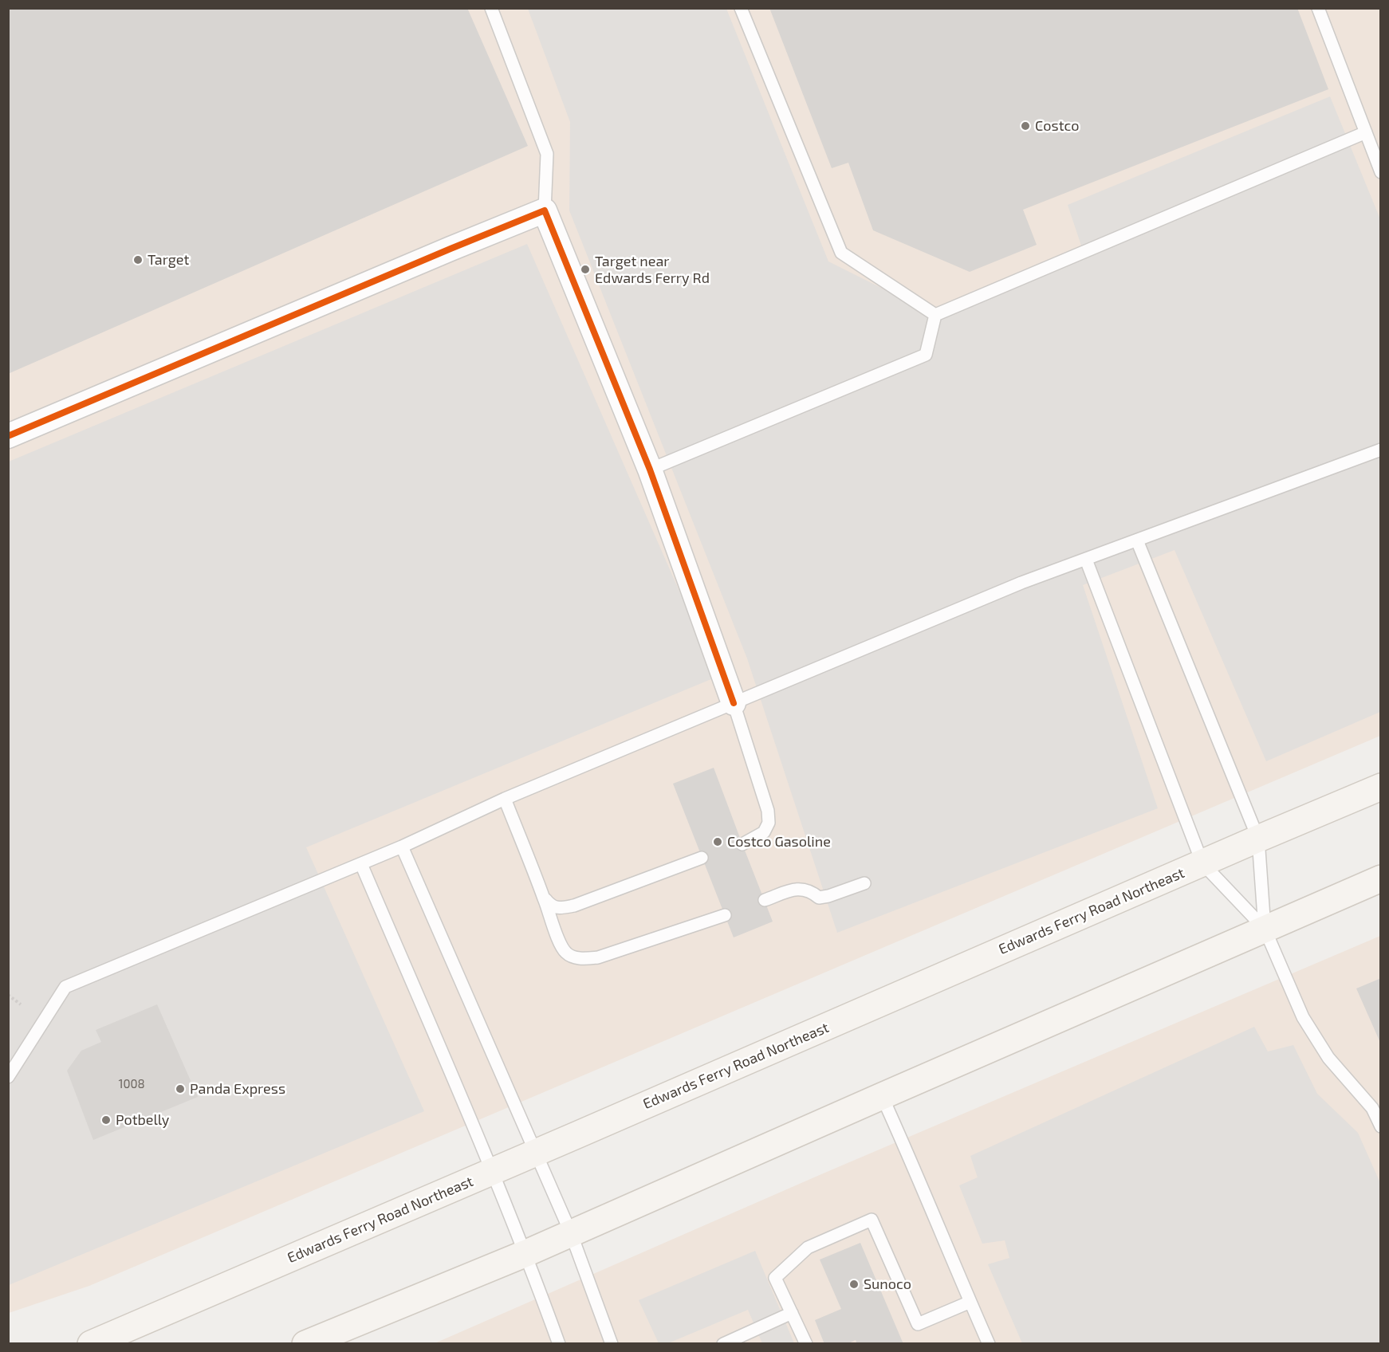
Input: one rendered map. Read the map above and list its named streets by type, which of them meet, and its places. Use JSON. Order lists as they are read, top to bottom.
{
  "streets": {
    "main road": ["Edwards Ferry Road Northeast"]
  },
  "places": [
    "Costco",
    "Target",
    "Target near Edwards Ferry Rd",
    "Costco Gasoline",
    "Panda Express",
    "Potbelly",
    "Sunoco"
  ],
  "house_numbers": ["1008"]
}
